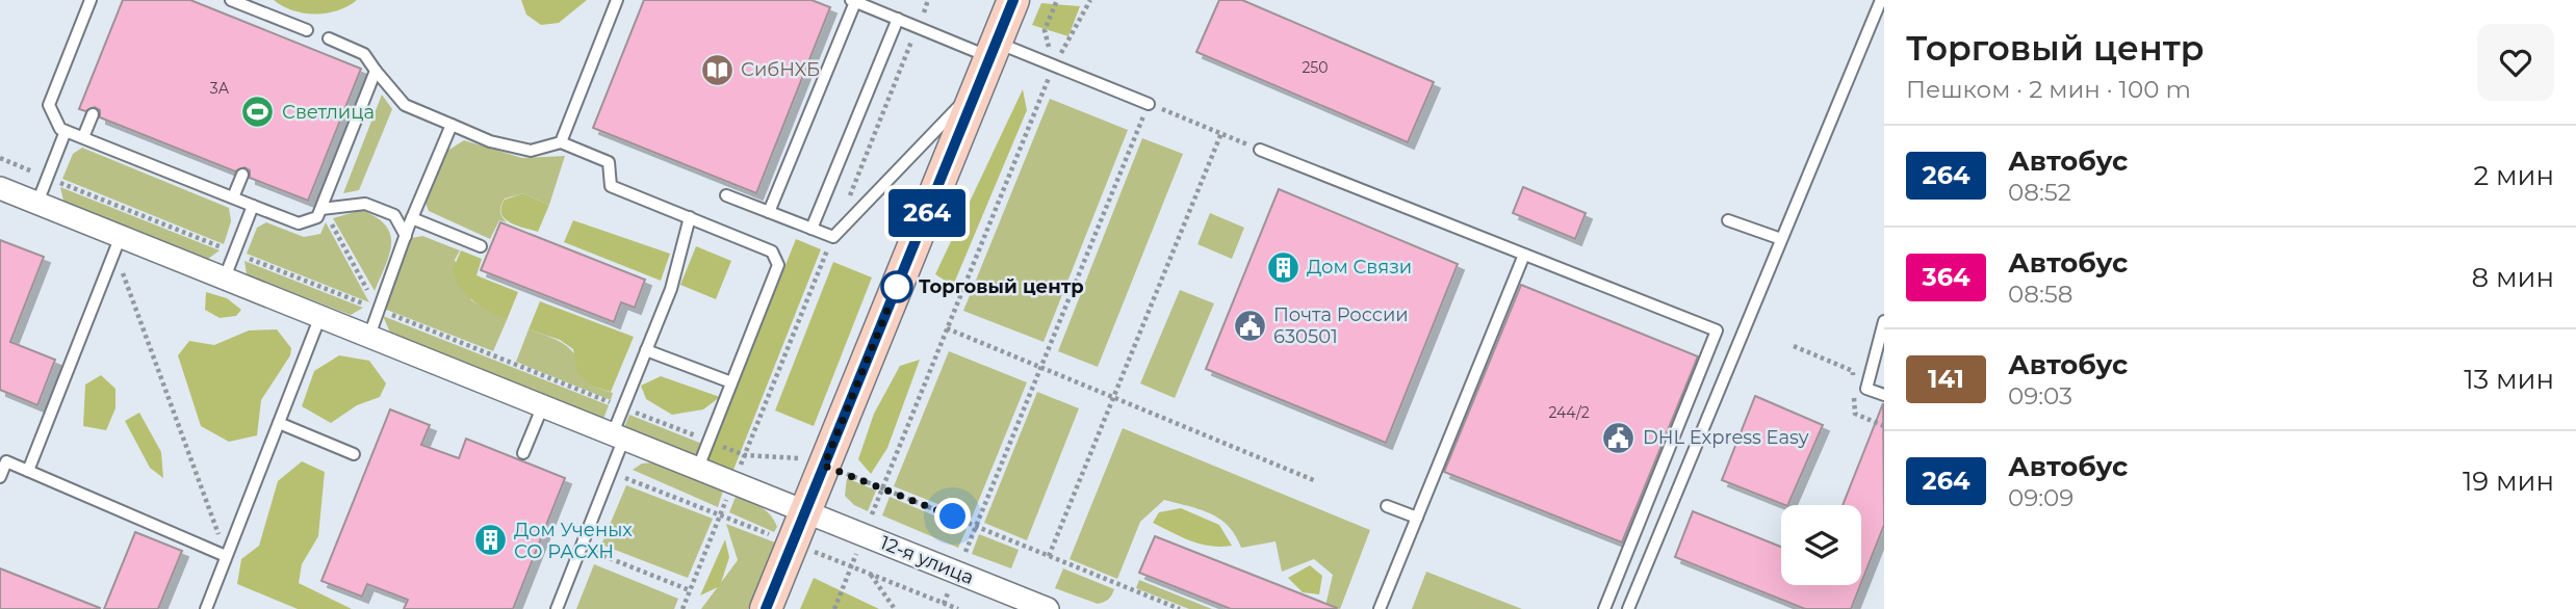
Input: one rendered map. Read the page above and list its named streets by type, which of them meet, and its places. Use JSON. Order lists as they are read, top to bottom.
{
  "streets": {
    "street": ["12-я улица"]
  },
  "places": {
    "library": ["СибНХБ"],
    "sports": ["Светлица"],
    "building": ["Дом Связи", "Дом Ученых СО РАСХН"],
    "other": ["Торговый центр"],
    "public building": ["Почта России 630501", "DHL Express Easy"]
  },
  "lines": ["bus line 264"],
  "house_numbers": ["250", "3А", "244/2"],
  "page": {
    "on_map": "264",
    "heading": ["Торговый центр", "Пешком · 2 мин · 100 m"],
    "list": [
      {
        "mark": "264",
        "name": "Автобус",
        "note": "08:52",
        "value": "2 мин"
      },
      {
        "mark": "364",
        "name": "Автобус",
        "note": "08:58",
        "value": "8 мин"
      },
      {
        "mark": "141",
        "name": "Автобус",
        "note": "09:03",
        "value": "13 мин"
      },
      {
        "mark": "264",
        "name": "Автобус",
        "note": "09:09",
        "value": "19 мин"
      }
    ]
  }
}
